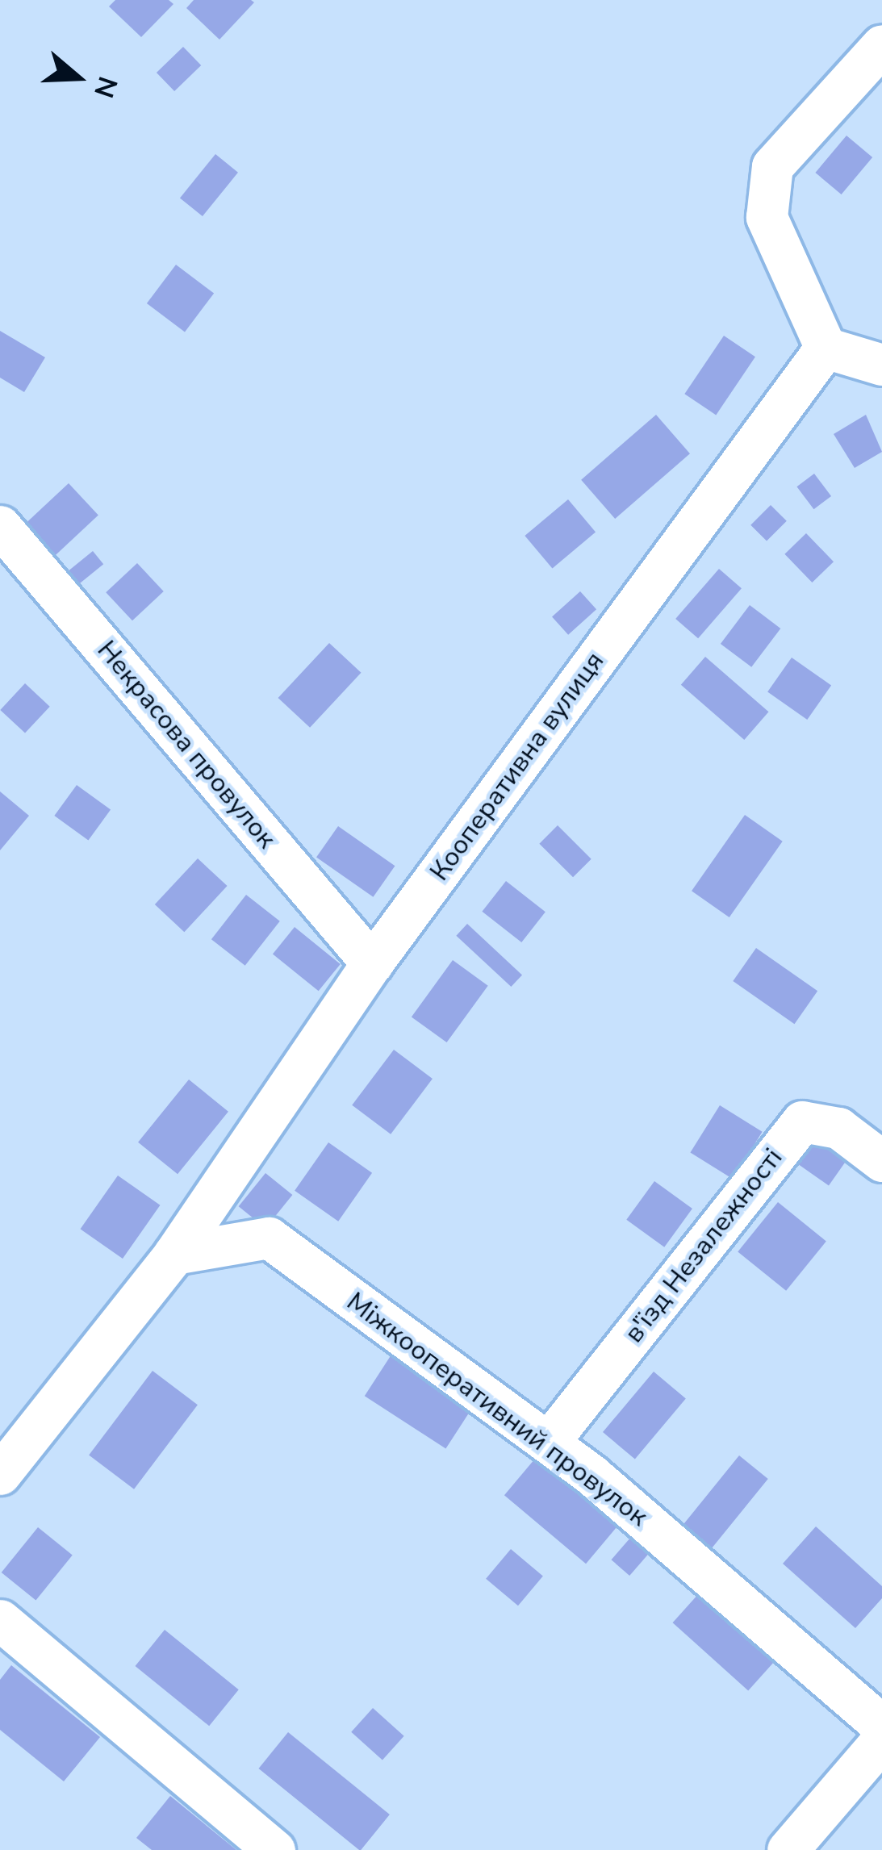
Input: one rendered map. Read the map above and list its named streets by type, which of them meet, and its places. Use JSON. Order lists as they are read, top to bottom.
{
  "streets": {
    "street": [
      "Некрасова провулок",
      "Кооперативна вулиця",
      "в'їзд Незалежності",
      "Міжкооперативний провулок"
    ]
  },
  "crossings": [
    ["Некрасова провулок", "Кооперативна вулиця"],
    ["Кооперативна вулиця", "Міжкооперативний провулок"],
    ["в'їзд Незалежності", "Міжкооперативний провулок"]
  ],
  "north": "right"
}
